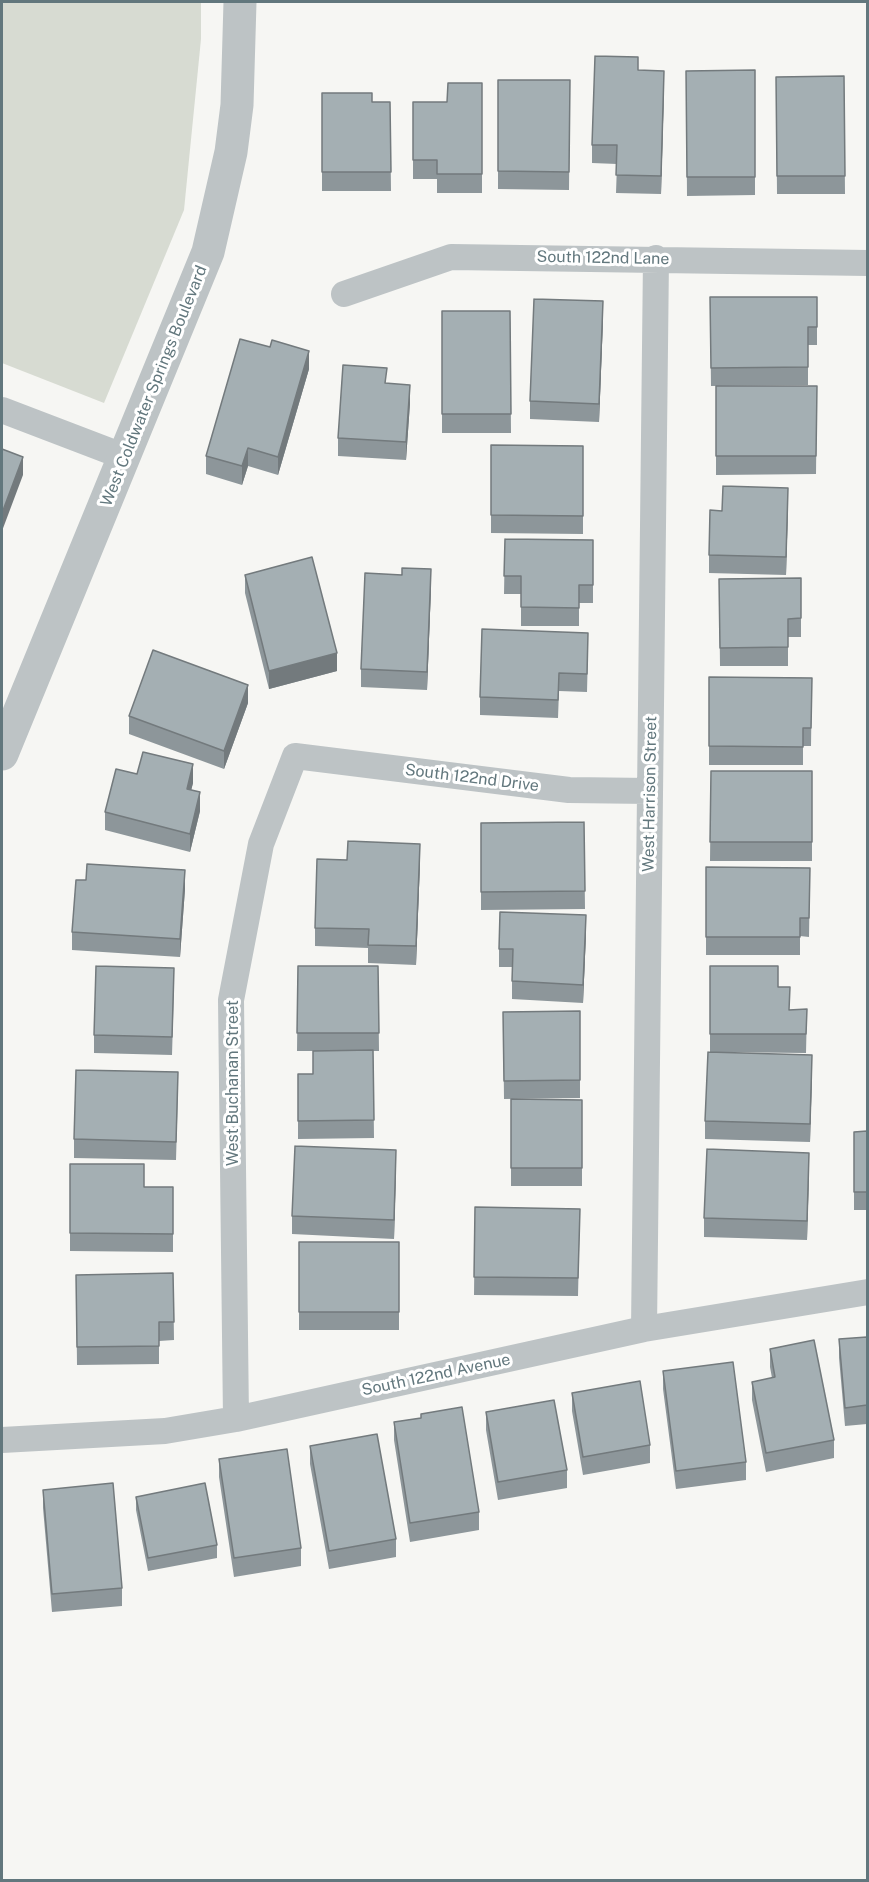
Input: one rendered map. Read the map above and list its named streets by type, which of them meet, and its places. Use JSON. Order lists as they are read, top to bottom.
{
  "streets": {
    "street": [
      "South 122nd Lane",
      "West Coldwater Springs Boulevard",
      "South 122nd Drive",
      "West Harrison Street",
      "West Buchanan Street",
      "South 122nd Avenue"
    ]
  },
  "crossings": [
    ["South 122nd Lane", "West Harrison Street"],
    ["South 122nd Drive", "West Harrison Street"],
    ["South 122nd Drive", "West Buchanan Street"],
    ["West Harrison Street", "South 122nd Avenue"],
    ["West Buchanan Street", "South 122nd Avenue"]
  ]
}
